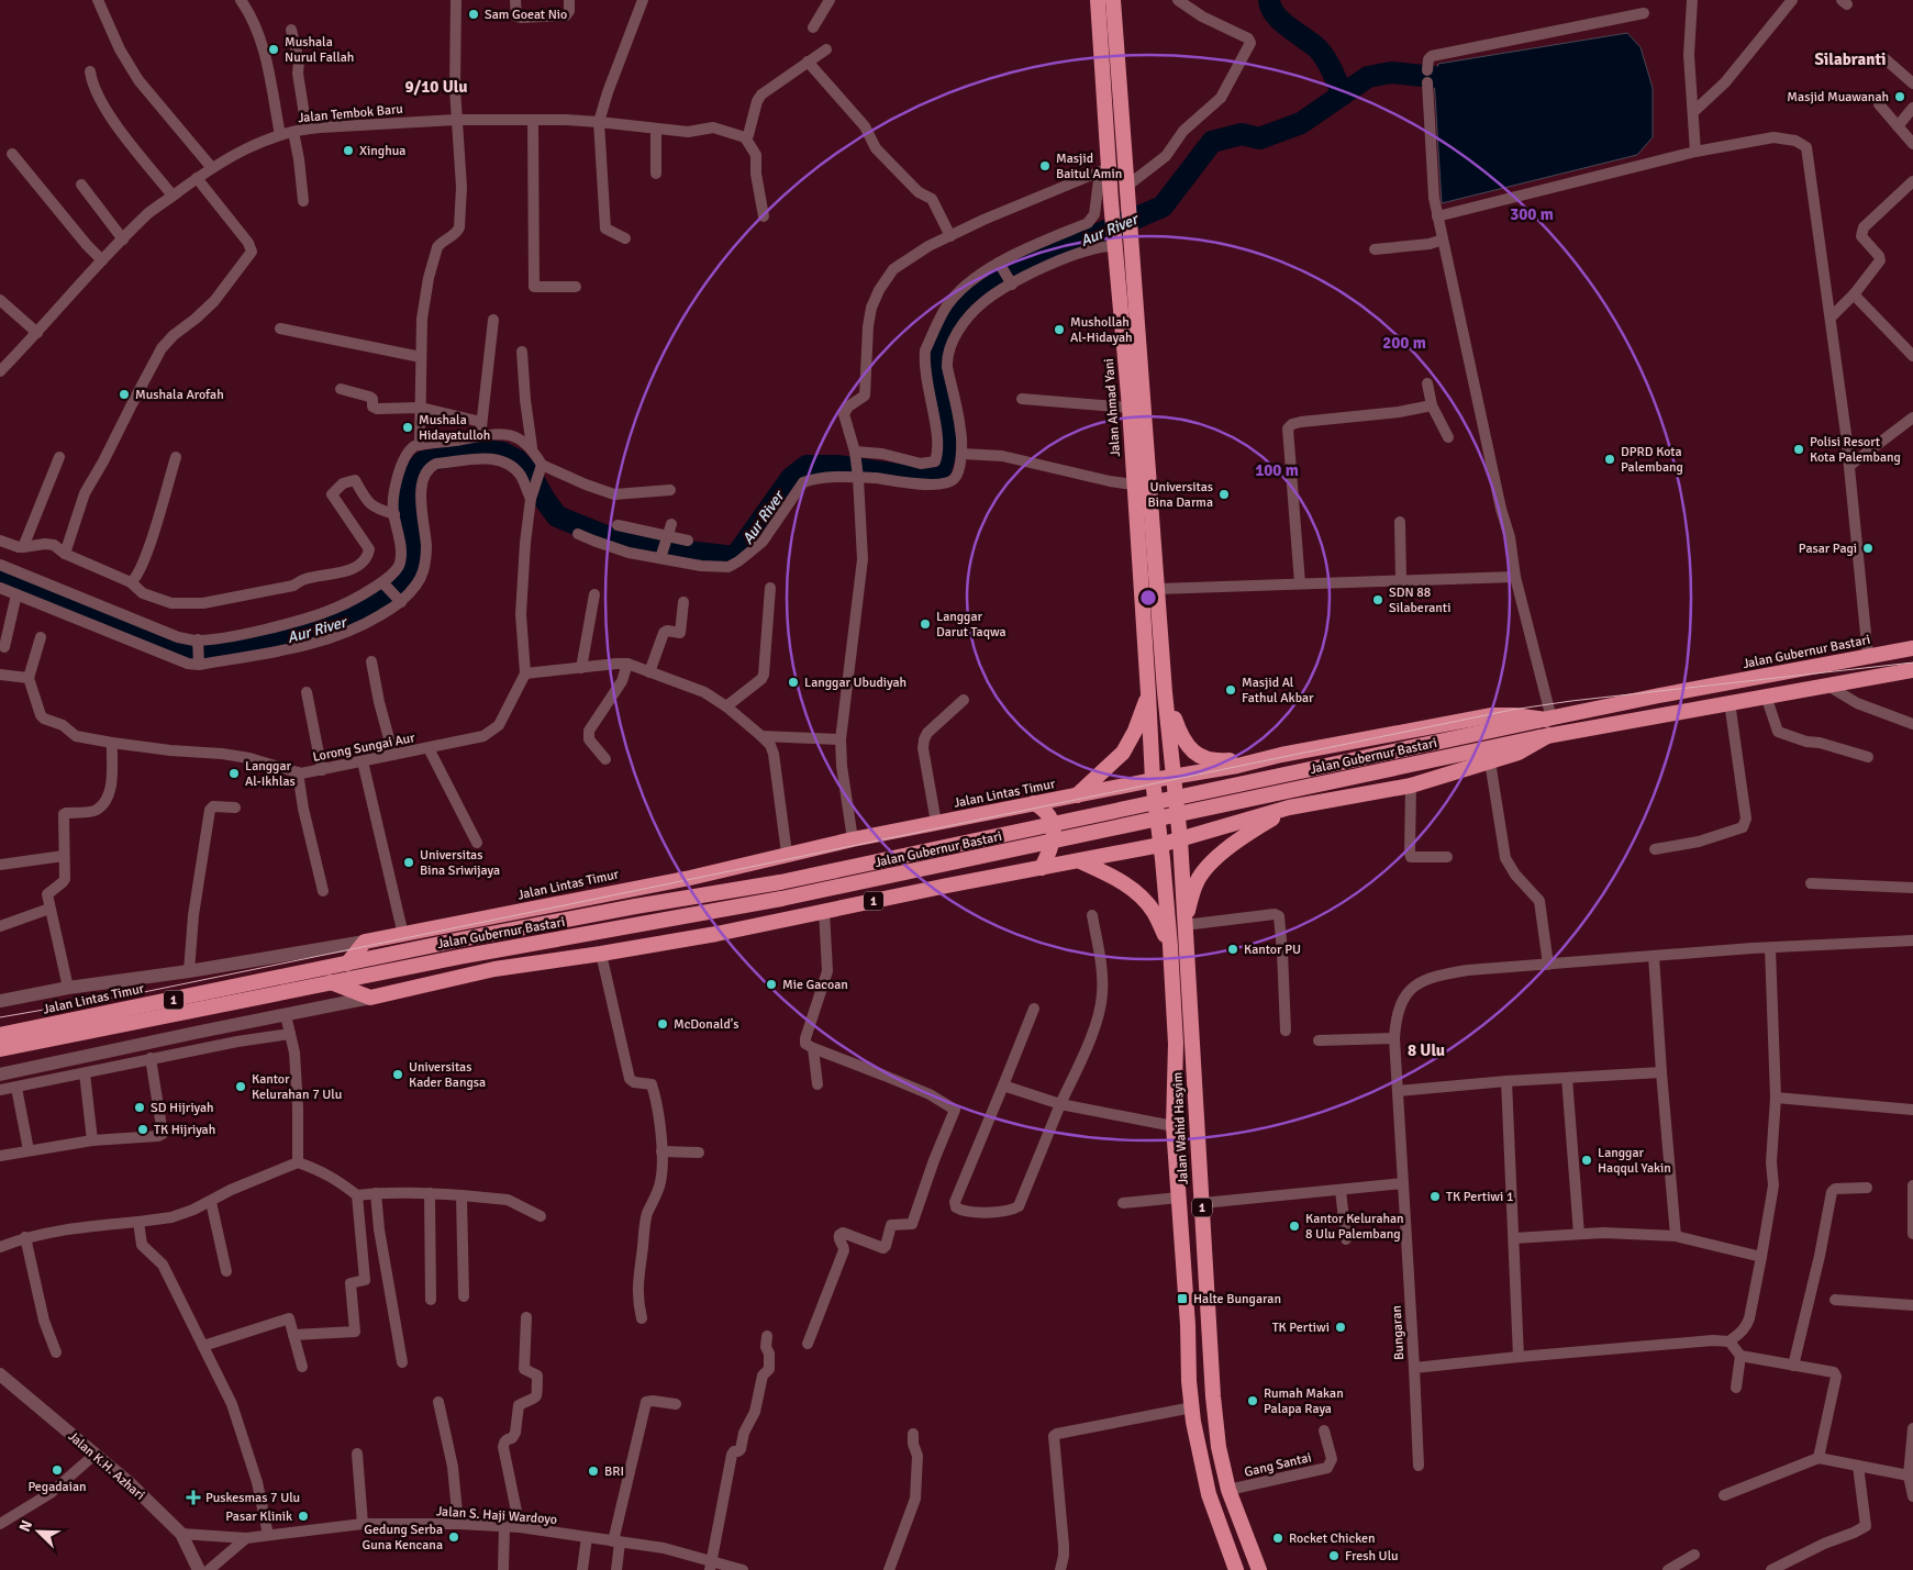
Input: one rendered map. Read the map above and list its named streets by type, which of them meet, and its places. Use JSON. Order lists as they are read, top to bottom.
{
  "streets": {
    "highway": [
      "Jalan Ahmad Yani",
      "Jalan Gubernur Bastari",
      "Jalan Lintas Timur",
      "1",
      "Jalan Wahid Hasyim"
    ],
    "street": [
      "Jalan Tembok Baru",
      "Lorong Sungai Aur",
      "Bungaran",
      "Gang Santai",
      "Jalan K.H. Azhari",
      "Jalan S. Haji Wardoyo"
    ]
  },
  "crossings": [
    ["Jalan Ahmad Yani", "Jalan Lintas Timur"],
    ["Jalan Ahmad Yani", "Jalan Wahid Hasyim"],
    ["Jalan Gubernur Bastari", "Jalan Lintas Timur"],
    ["Jalan Gubernur Bastari", "1"],
    ["Jalan Gubernur Bastari", "Jalan Wahid Hasyim"],
    ["Jalan Lintas Timur", "Jalan Wahid Hasyim"],
    ["1", "Jalan Wahid Hasyim"],
    ["Jalan Wahid Hasyim", "Gang Santai"],
    ["Jalan K.H. Azhari", "Jalan S. Haji Wardoyo"]
  ],
  "districts": ["Silabranti", "9/10 Ulu", "8 Ulu"],
  "water": ["Aur River"],
  "places": {
    "other": [
      "Sam Goeat Nio",
      "Mushala Nurul Fallah",
      "Masjid Muawanah",
      "Xinghua",
      "Masjid Baitul Amin",
      "Mushollah Al-Hidayah",
      "Mushala Arofah",
      "Mushala Hidayatulloh",
      "Polisi Resort Kota Palembang",
      "DPRD Kota Palembang",
      "Universitas Bina Darma",
      "Pasar Pagi",
      "SDN 88 Silaberanti",
      "Langgar Darut Taqwa",
      "Langgar Ubudiyah",
      "Masjid Al Fathul Akbar",
      "Langgar Al-Ikhlas",
      "Universitas Bina Sriwijaya",
      "Kantor PU",
      "Mie Gacoan",
      "McDonald's",
      "Universitas Kader Bangsa",
      "Kantor Kelurahan 7 Ulu",
      "SD Hijriyah",
      "TK Hijriyah",
      "Langgar Haqqul Yakin",
      "TK Pertiwi 1",
      "Kantor Kelurahan 8 Ulu Palembang",
      "TK Pertiwi",
      "Rumah Makan Palapa Raya",
      "Pegadaian",
      "BRI",
      "Pasar Klinik",
      "Gedung Serba Guna Kencana",
      "Rocket Chicken",
      "Fresh Ulu"
    ],
    "transit": ["Halte Bungaran"],
    "health": ["Puskesmas 7 Ulu"]
  },
  "north": "top left",
  "rings": ["300 m", "200 m", "100 m"]
}
